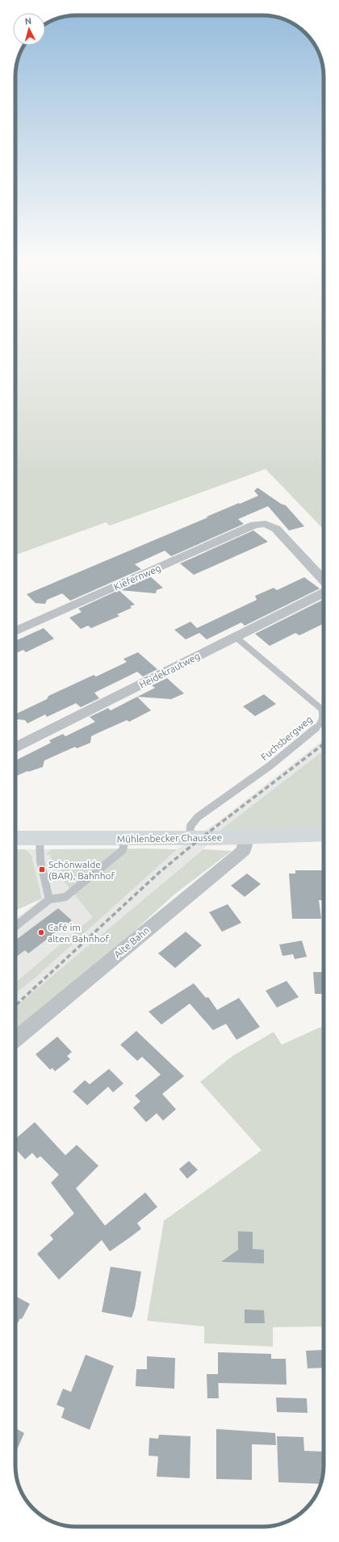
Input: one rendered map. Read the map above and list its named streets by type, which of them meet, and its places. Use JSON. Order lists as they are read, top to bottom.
{
  "streets": {
    "main road": ["Mühlenbecker Chaussee"],
    "street": ["Kiefernweg", "Heidekrautweg", "Alte Bahn"],
    "lane": ["Fuchsbergweg"]
  },
  "crossings": [
    ["Heidekrautweg", "Fuchsbergweg"],
    ["Fuchsbergweg", "Mühlenbecker Chaussee"],
    ["Mühlenbecker Chaussee", "Alte Bahn"]
  ],
  "places": {
    "transit": ["Schönwalde (BAR), Bahnhof"],
    "other": ["Café im alten Bahnhof"]
  },
  "north": "top"
}
